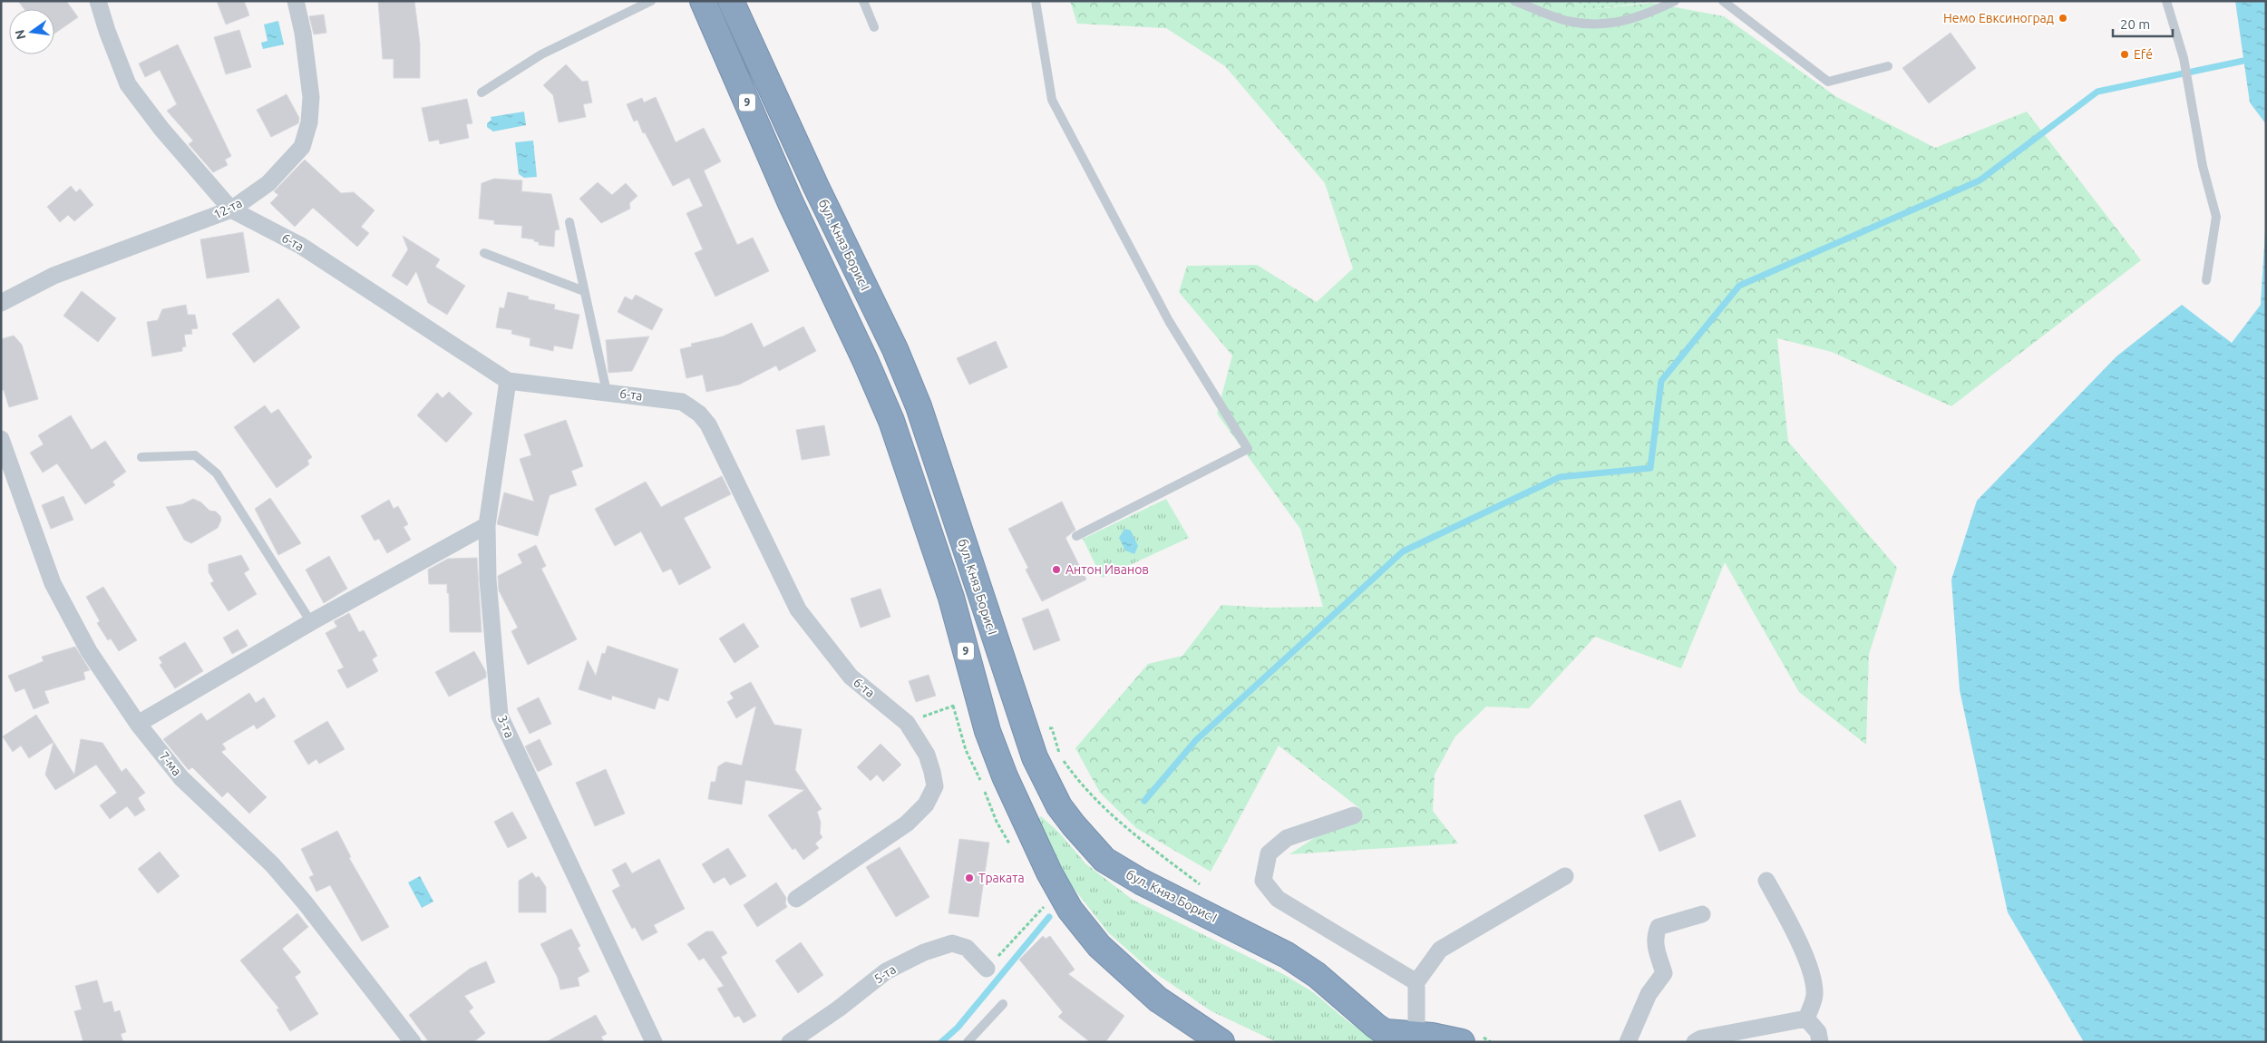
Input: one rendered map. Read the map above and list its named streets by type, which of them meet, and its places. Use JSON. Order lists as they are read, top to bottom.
{
  "streets": {
    "highway": ["9", "бул. Княз Борис I"],
    "street": [
      "12-та",
      "6-та",
      "3-та",
      "7-ма",
      "5-та"
    ]
  },
  "crossings": [
    ["9", "бул. Княз Борис I"],
    ["12-та", "6-та"],
    ["6-та", "3-та"]
  ],
  "places": [
    "Немо Евксиноград",
    "Efé",
    "Антон Иванов",
    "Траката"
  ],
  "scale_bar": "20 m",
  "north": "left"
}
